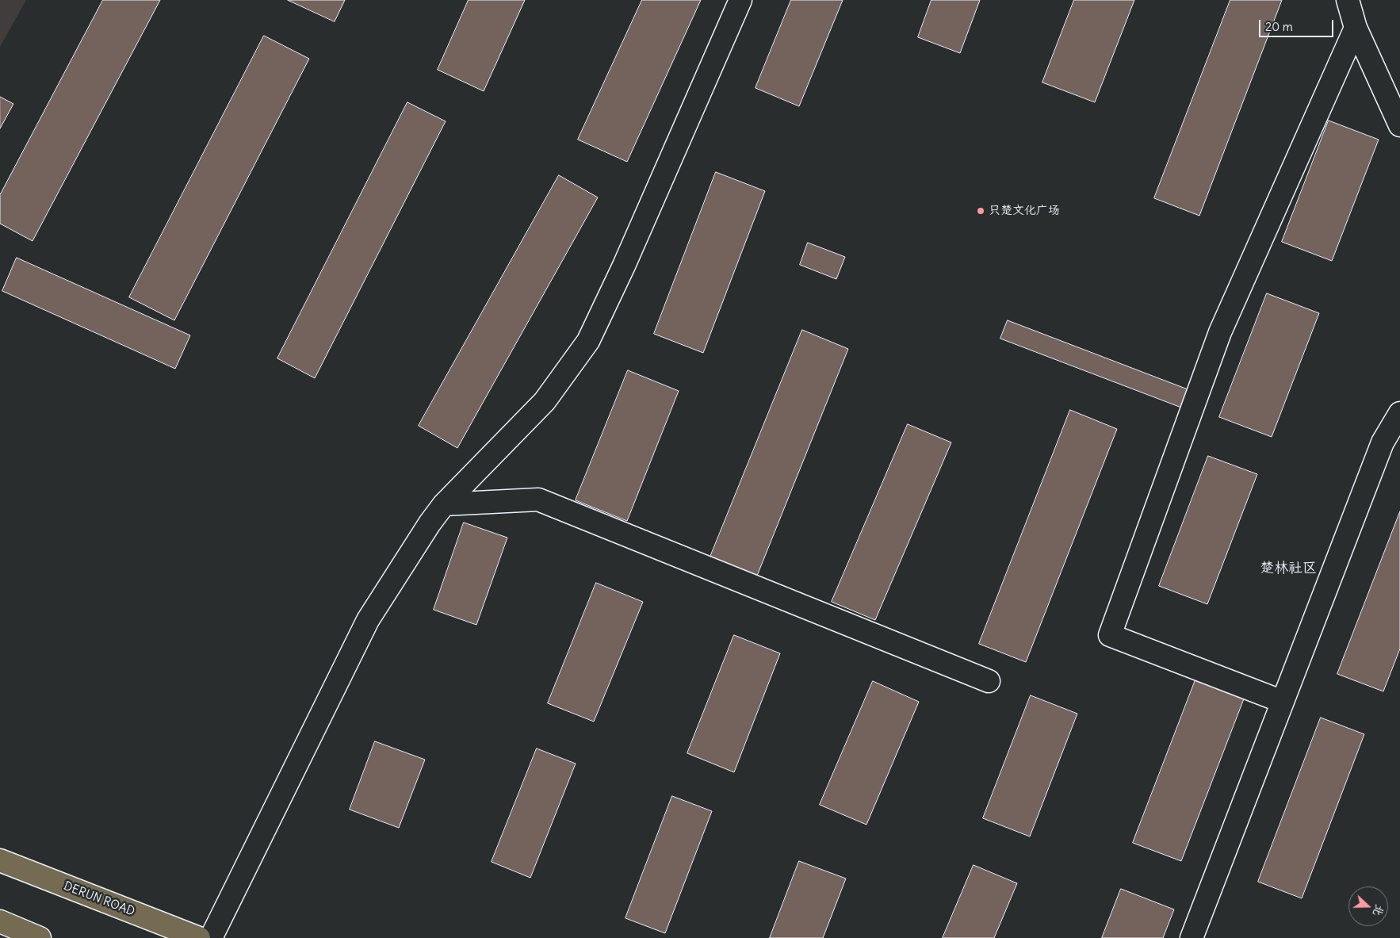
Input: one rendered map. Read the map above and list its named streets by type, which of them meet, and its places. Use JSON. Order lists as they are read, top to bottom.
{
  "streets": {
    "main road": ["DERUN ROAD"]
  },
  "districts": ["楚林社区"],
  "places": ["只楚文化广场"],
  "scale_bar": "20 m",
  "north": "right"
}
